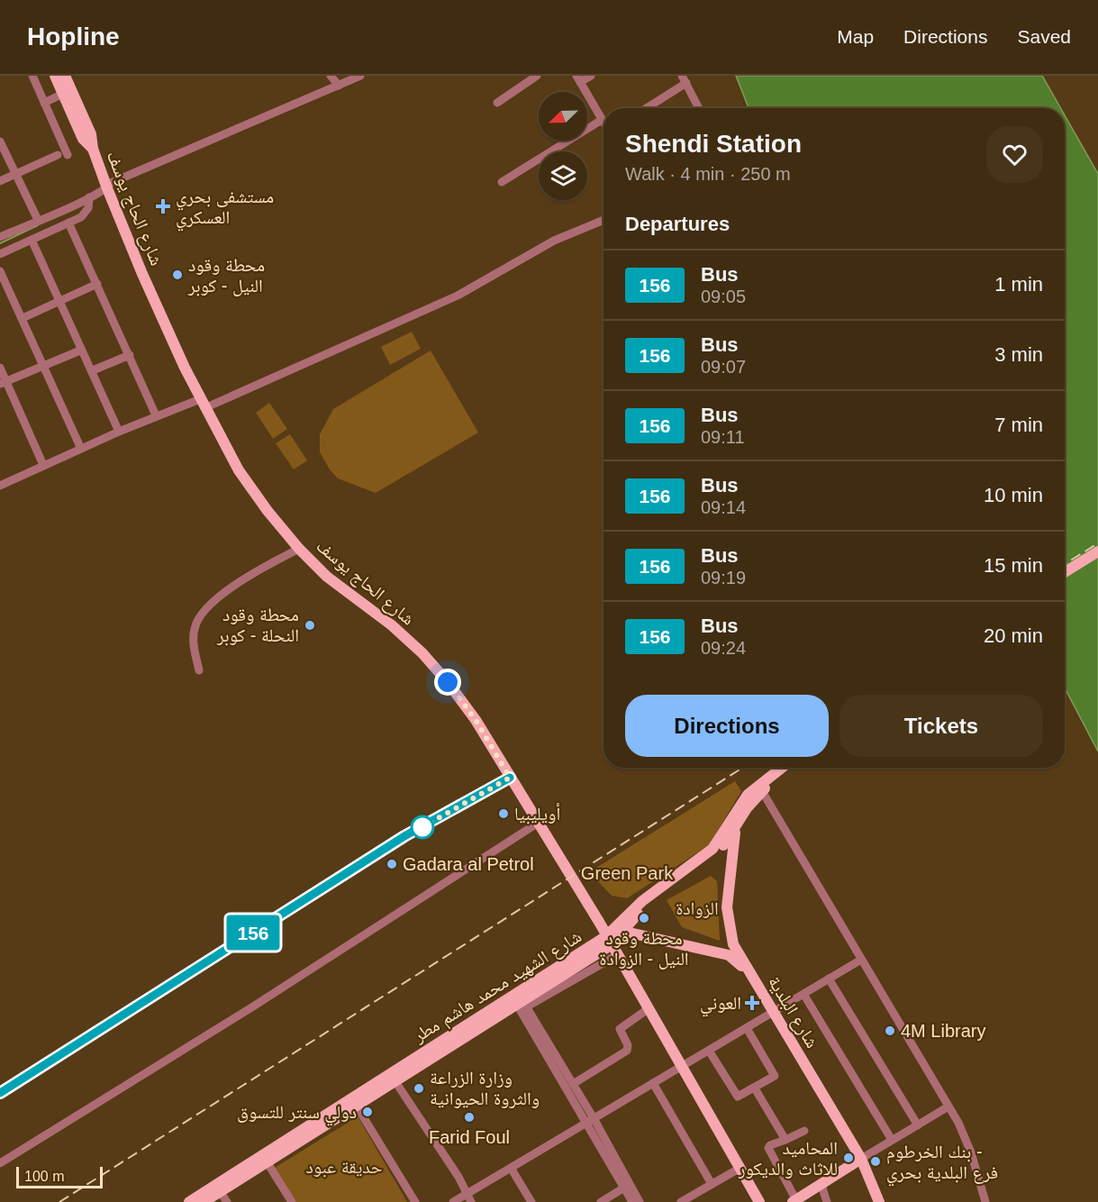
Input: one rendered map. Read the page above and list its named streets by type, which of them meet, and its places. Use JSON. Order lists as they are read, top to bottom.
{
  "streets": {
    "main road": ["شارع الحاج يوسف", "شارع الشهيد محمد هاشم مطر", "شارع البلدية"]
  },
  "crossings": [
    ["شارع الحاج يوسف", "شارع الشهيد محمد هاشم مطر"],
    ["شارع الشهيد محمد هاشم مطر", "شارع البلدية"]
  ],
  "parks": ["Green Park", "الزوادة", "حديقة عبود"],
  "places": {
    "health": ["مستشفى بحري العسكري", "العوني"],
    "other": [
      "محطة وقود النيل - كوبر",
      "محطة وقود النحلة - كوبر",
      "أويليبيا",
      "Gadara al Petrol",
      "محطة وقود النيل - الزوادة",
      "4M Library",
      "وزارة الزراعة والثروة الحيوانية",
      "دولي سنتر للتسوق",
      "Farid Foul",
      "المحاميد للاثاث والديكور",
      "بنك الخرطوم - فرع البلدية بحري"
    ]
  },
  "lines": ["bus line 156"],
  "scale_bar": "100 m",
  "north": "bottom left",
  "page": {
    "header": "Hopline",
    "nav": ["Map", "Directions", "Saved"],
    "on_map": "156",
    "heading": [
      ["Shendi Station", "Walk · 4 min · 250 m"],
      "Departures"
    ],
    "list": [
      {
        "mark": "156",
        "name": "Bus",
        "note": "09:05",
        "value": "1 min"
      },
      {
        "mark": "156",
        "name": "Bus",
        "note": "09:07",
        "value": "3 min"
      },
      {
        "mark": "156",
        "name": "Bus",
        "note": "09:11",
        "value": "7 min"
      },
      {
        "mark": "156",
        "name": "Bus",
        "note": "09:14",
        "value": "10 min"
      },
      {
        "mark": "156",
        "name": "Bus",
        "note": "09:19",
        "value": "15 min"
      },
      {
        "mark": "156",
        "name": "Bus",
        "note": "09:24",
        "value": "20 min"
      }
    ],
    "buttons": ["Directions", "Tickets"],
    "scale": "100 m"
  }
}
